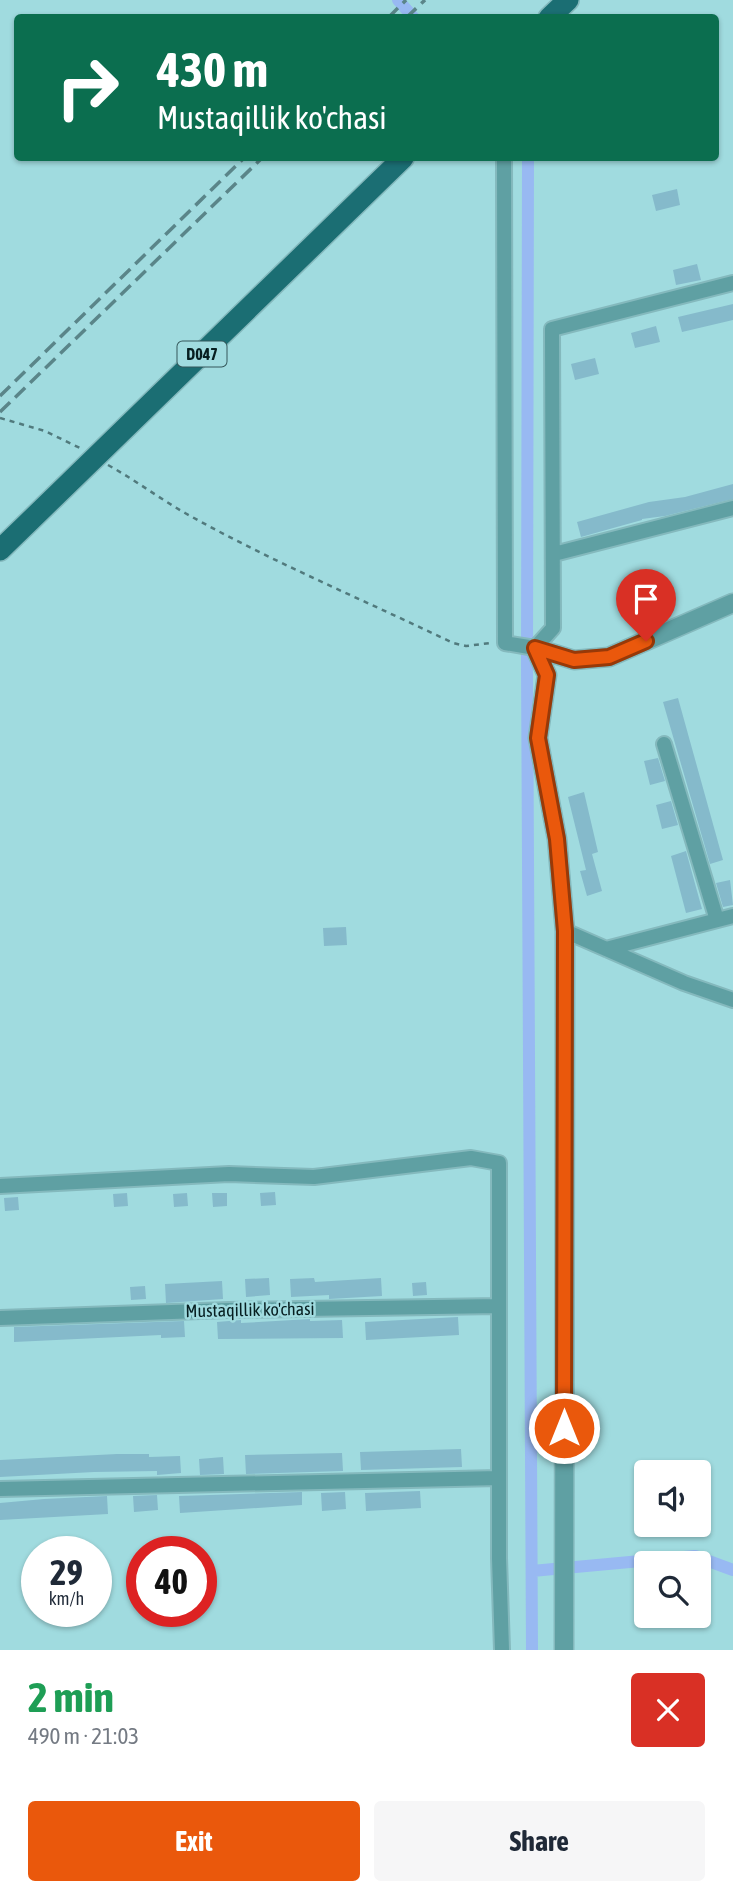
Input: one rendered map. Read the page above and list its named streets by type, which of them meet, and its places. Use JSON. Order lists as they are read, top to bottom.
{
  "streets": {
    "main road": ["D047"],
    "street": ["Mustaqillik ko'chasi"]
  },
  "page": {
    "turn": ["430 m", "Mustaqillik ko'chasi"],
    "speed": "29 km/h",
    "limit": "40",
    "heading": ["2 min", "490 m · 21:03"],
    "buttons": ["Exit", "Share"]
  }
}
